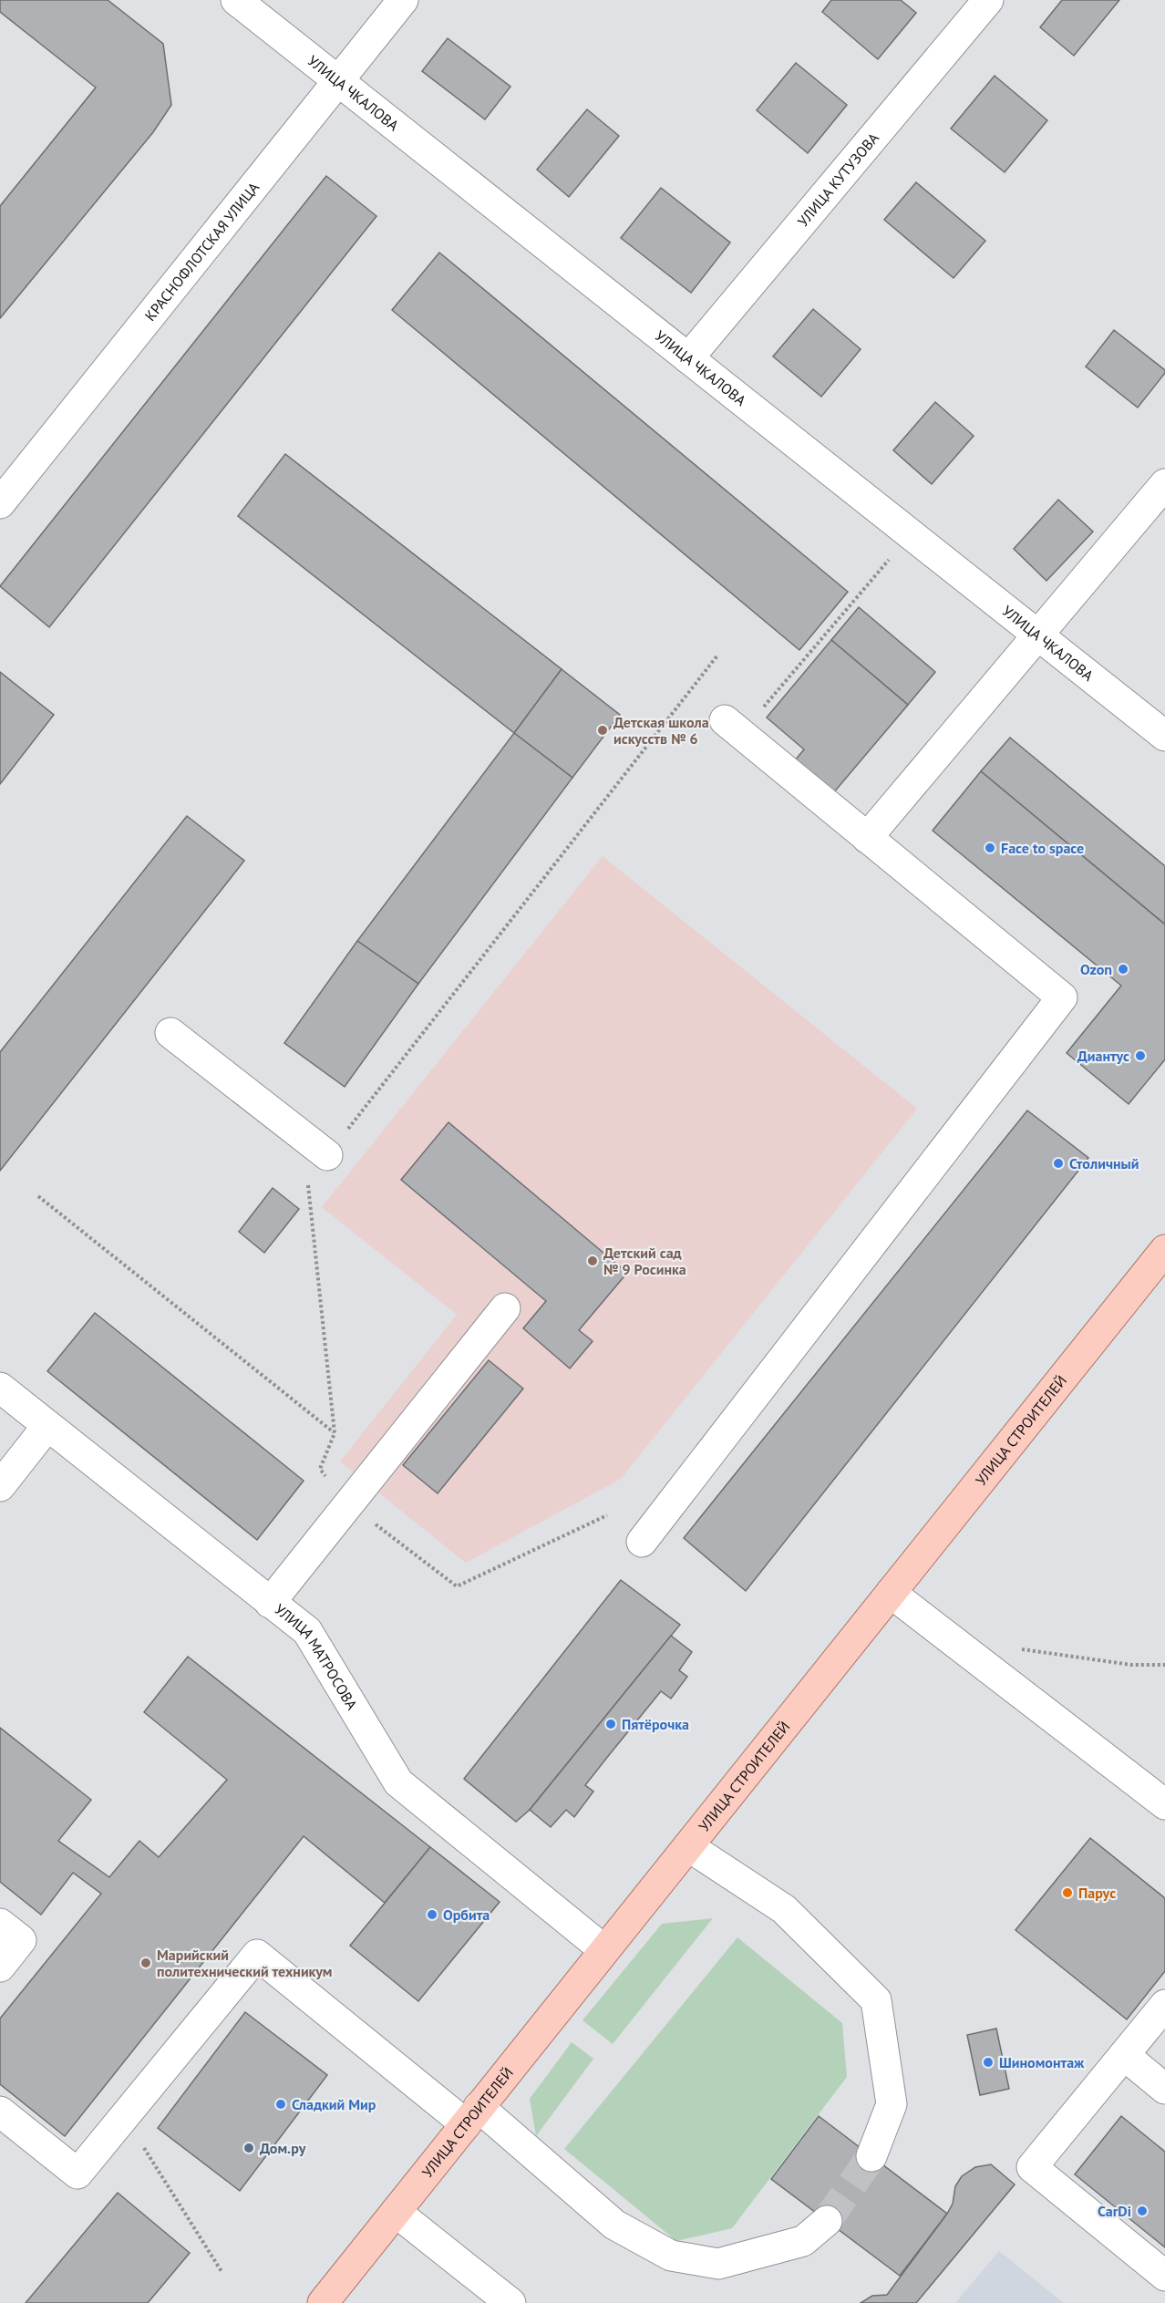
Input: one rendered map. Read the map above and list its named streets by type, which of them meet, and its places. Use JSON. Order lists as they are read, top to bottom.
{
  "streets": {
    "main road": ["УЛИЦА СТРОИТЕЛЕЙ"],
    "street": [
      "УЛИЦА ЧКАЛОВА",
      "УЛИЦА КУТУЗОВА",
      "КРАСНОФЛОТСКАЯ УЛИЦА",
      "УЛИЦА МАТРОСОВА"
    ]
  },
  "crossings": [
    ["УЛИЦА ЧКАЛОВА", "УЛИЦА КУТУЗОВА"],
    ["УЛИЦА ЧКАЛОВА", "КРАСНОФЛОТСКАЯ УЛИЦА"],
    ["УЛИЦА СТРОИТЕЛЕЙ", "УЛИЦА МАТРОСОВА"]
  ],
  "places": [
    "Детская школа искусств № 6",
    "Face to space",
    "Ozon",
    "Диантус",
    "Столичный",
    "Детский сад № 9 Росинка",
    "Пятёрочка",
    "Парус",
    "Орбита",
    "Марийский политехнический техникум",
    "Шиномонтаж",
    "Сладкий Мир",
    "Дом.ру",
    "CarDi"
  ]
}
